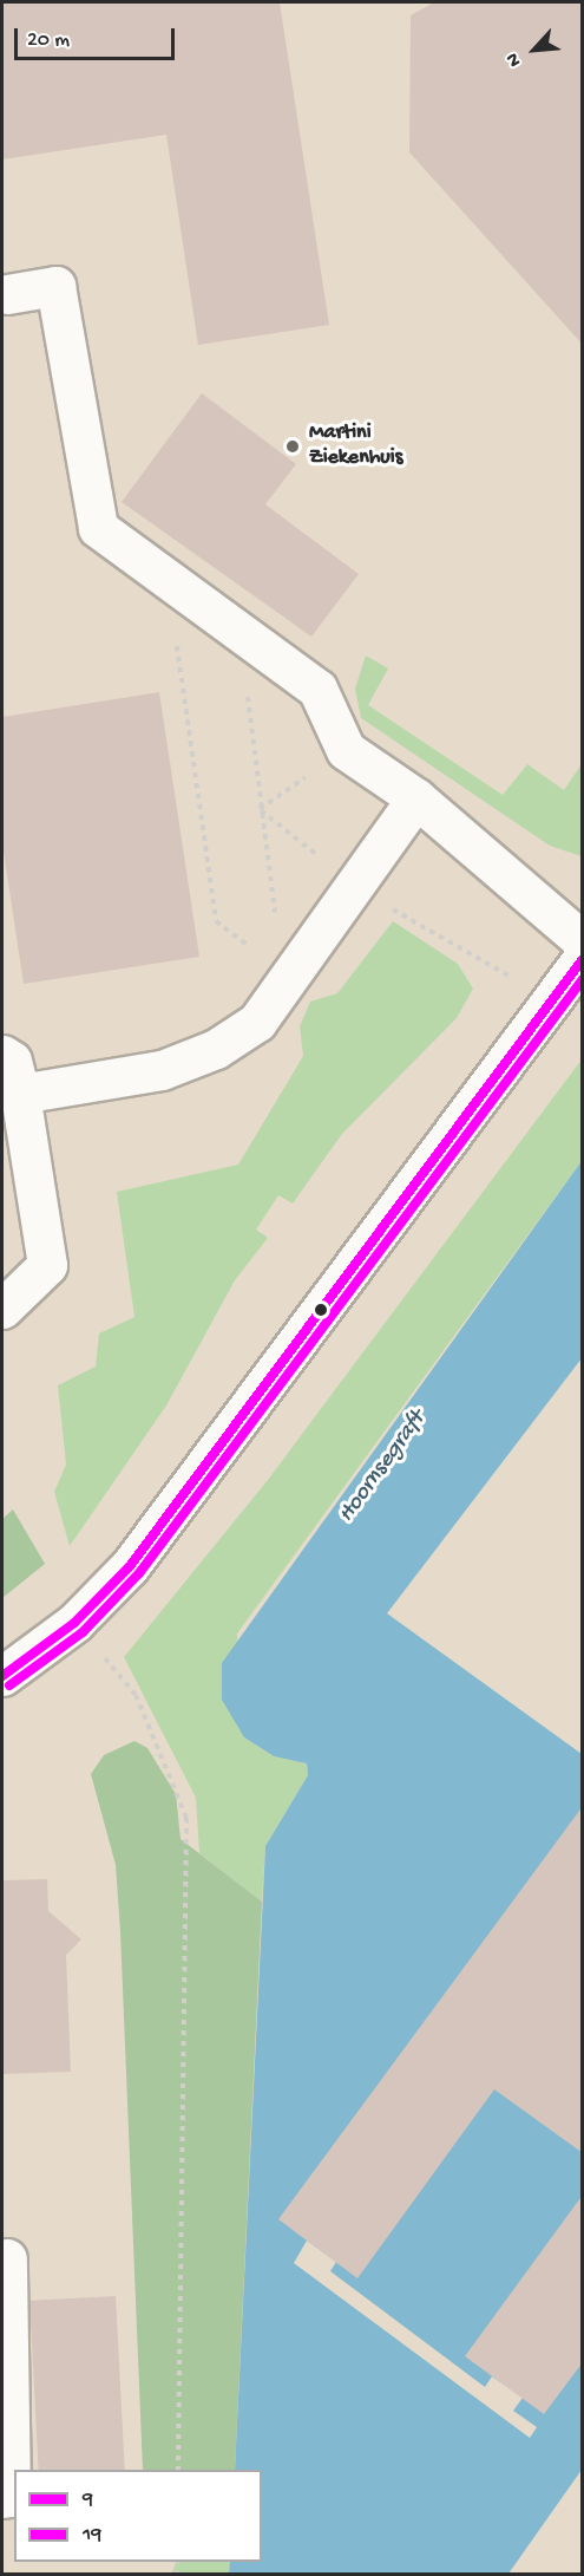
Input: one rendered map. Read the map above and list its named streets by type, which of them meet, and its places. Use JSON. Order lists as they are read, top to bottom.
{
  "water": ["Hoornsegraft"],
  "places": ["Martini Ziekenhuis"],
  "lines": ["transit line 9", "transit line 19"],
  "legend": ["9", "19"],
  "scale_bar": "20 m",
  "north": "bottom left"
}
